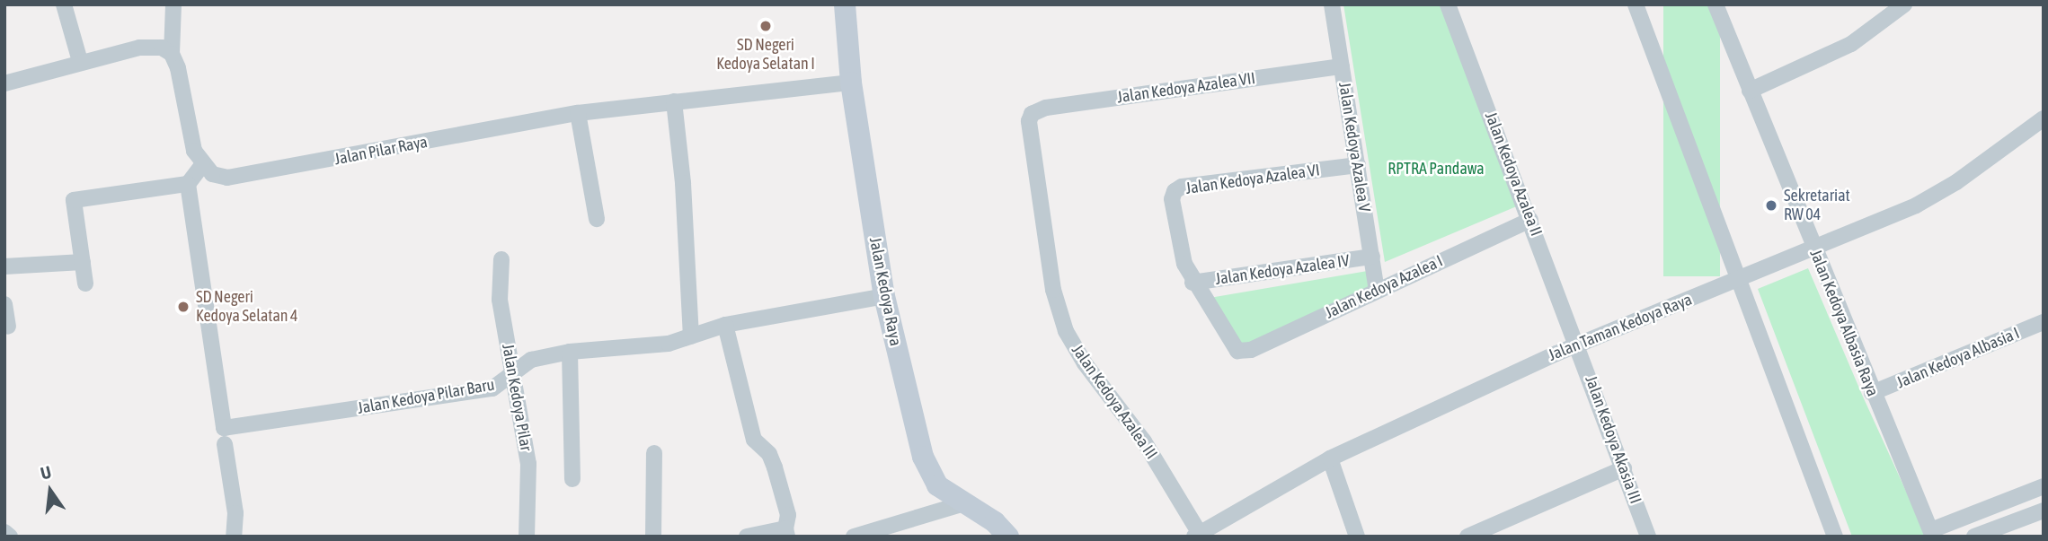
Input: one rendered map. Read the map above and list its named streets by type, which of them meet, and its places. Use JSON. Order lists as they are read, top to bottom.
{
  "streets": {
    "street": [
      "Jalan Kedoya Azalea VII",
      "Jalan Kedoya Azalea V",
      "Jalan Pilar Raya",
      "Jalan Kedoya Azalea II",
      "Jalan Kedoya Azalea VI",
      "Jalan Kedoya Azalea IV",
      "Jalan Kedoya Azalea I",
      "Jalan Kedoya Raya",
      "Jalan Kedoya Albasia Raya",
      "Jalan Taman Kedoya Raya",
      "Jalan Kedoya Albasia I",
      "Jalan Kedoya Pilar Baru",
      "Jalan Kedoya Pilar",
      "Jalan Kedoya Azalea III",
      "Jalan Kedoya Akasia III"
    ]
  },
  "crossings": [
    ["Jalan Kedoya Azalea VII", "Jalan Kedoya Azalea V"],
    ["Jalan Kedoya Azalea VII", "Jalan Kedoya Azalea III"],
    ["Jalan Kedoya Azalea V", "Jalan Kedoya Azalea VI"],
    ["Jalan Kedoya Azalea V", "Jalan Kedoya Azalea IV"],
    ["Jalan Kedoya Azalea V", "Jalan Kedoya Azalea I"],
    ["Jalan Pilar Raya", "Jalan Kedoya Raya"],
    ["Jalan Kedoya Azalea II", "Jalan Kedoya Azalea I"],
    ["Jalan Kedoya Azalea II", "Jalan Taman Kedoya Raya"],
    ["Jalan Kedoya Azalea II", "Jalan Kedoya Akasia III"],
    ["Jalan Kedoya Azalea VI", "Jalan Kedoya Azalea IV"],
    ["Jalan Kedoya Azalea VI", "Jalan Kedoya Azalea I"],
    ["Jalan Kedoya Raya", "Jalan Kedoya Pilar Baru"],
    ["Jalan Kedoya Albasia Raya", "Jalan Taman Kedoya Raya"],
    ["Jalan Kedoya Albasia Raya", "Jalan Kedoya Albasia I"],
    ["Jalan Taman Kedoya Raya", "Jalan Kedoya Azalea III"],
    ["Jalan Taman Kedoya Raya", "Jalan Kedoya Akasia III"],
    ["Jalan Kedoya Pilar Baru", "Jalan Kedoya Pilar"]
  ],
  "parks": ["RPTRA Pandawa"],
  "places": ["SD Negeri Kedoya Selatan I", "Sekretariat RW 04", "SD Negeri Kedoya Selatan 4"],
  "north": "top"
}
